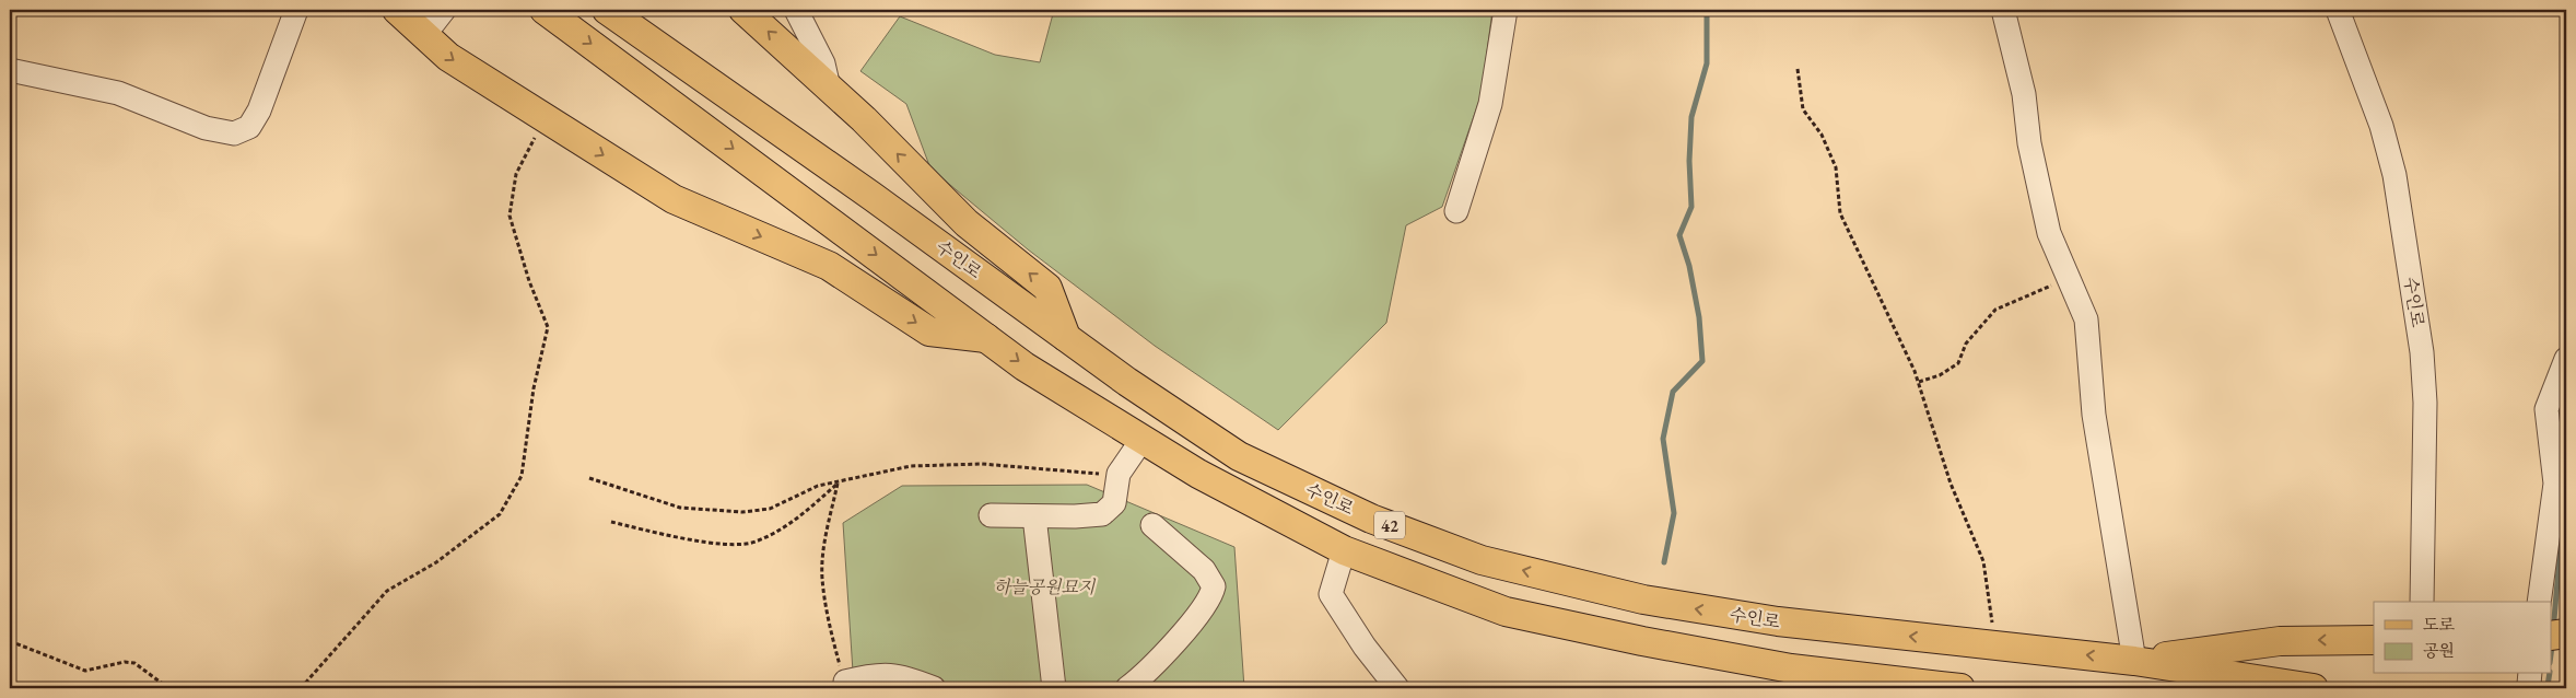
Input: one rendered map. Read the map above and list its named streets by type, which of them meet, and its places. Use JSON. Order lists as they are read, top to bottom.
{
  "streets": {
    "main road": ["수인로", "42"]
  },
  "parks": ["하늘공원묘지"],
  "legend": ["도로", "공원"]
}
